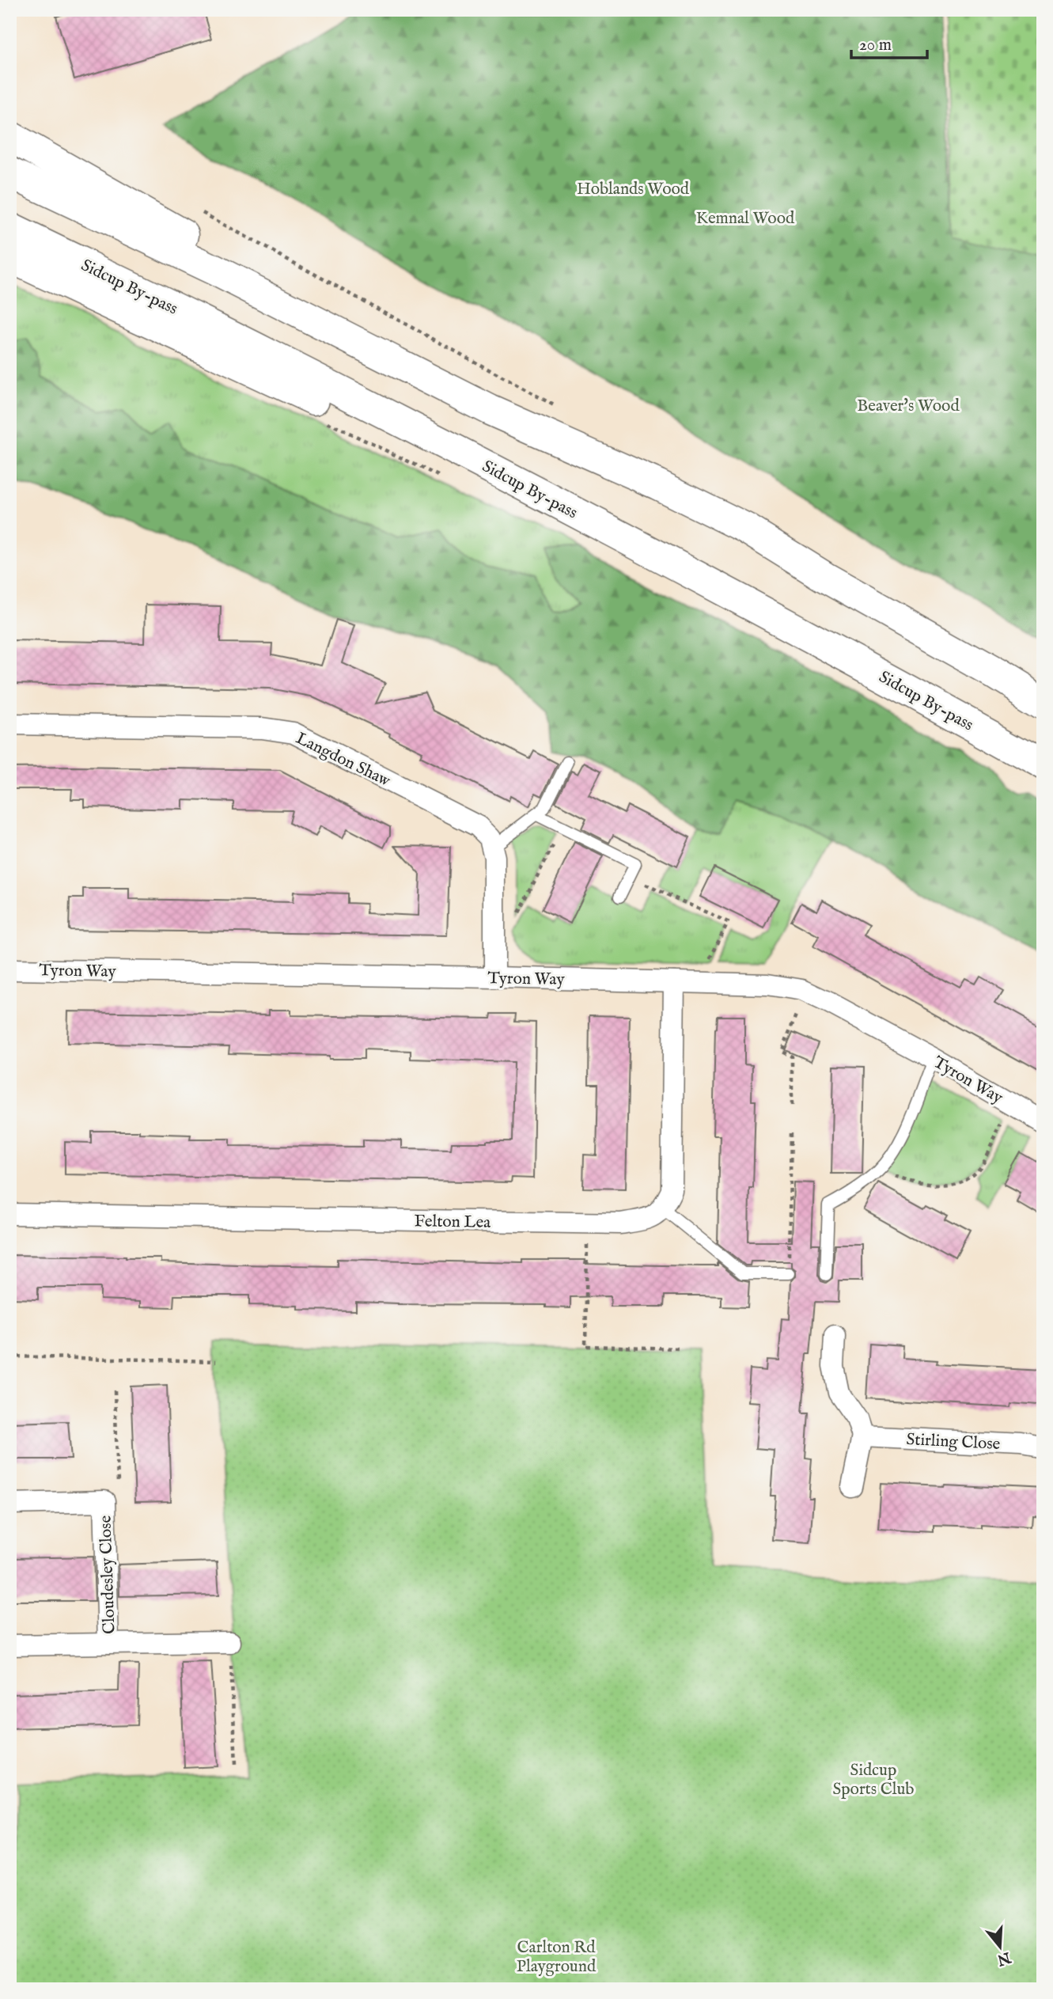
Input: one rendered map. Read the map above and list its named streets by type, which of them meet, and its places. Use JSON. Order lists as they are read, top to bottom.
{
  "streets": {
    "highway": ["Sidcup By-pass"],
    "street": [
      "Langdon Shaw",
      "Tyron Way",
      "Felton Lea",
      "Stirling Close",
      "Cloudesley Close"
    ]
  },
  "crossings": [
    ["Langdon Shaw", "Tyron Way"]
  ],
  "parks": [
    "Hoblands Wood",
    "Kemnal Wood",
    "Beaver's Wood",
    "Sidcup Sports Club",
    "Carlton Rd Playground"
  ],
  "scale_bar": "20 m",
  "north": "bottom"
}
